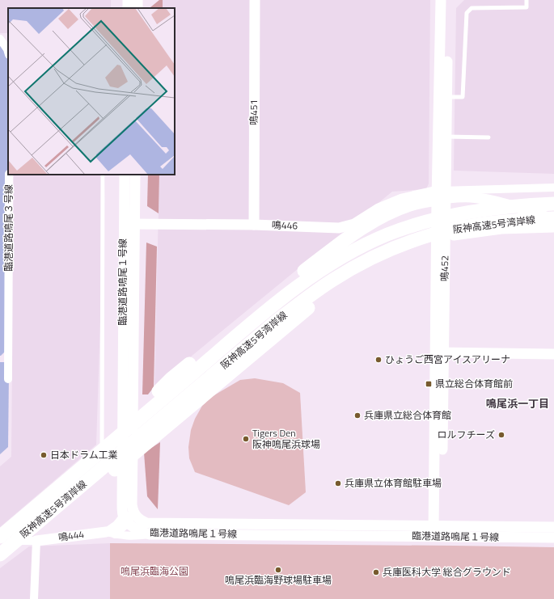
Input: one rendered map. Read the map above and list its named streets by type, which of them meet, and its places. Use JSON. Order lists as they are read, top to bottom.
{
  "streets": {
    "highway": ["阪神高速5号湾岸線"],
    "street": [
      "鳴451",
      "鳴446",
      "臨港道路鳴尾３号線",
      "鳴452",
      "臨港道路鳴尾１号線",
      "鳴444"
    ]
  },
  "crossings": [
    ["鳴451", "鳴446"],
    ["阪神高速5号湾岸線", "鳴446"],
    ["鳴446", "鳴452"],
    ["鳴446", "臨港道路鳴尾１号線"],
    ["鳴452", "臨港道路鳴尾１号線"]
  ],
  "districts": ["鳴尾浜一丁目"],
  "parks": ["鳴尾浜臨海公園"],
  "places": {
    "other": [
      "ひょうご西宮アイスアリーナ",
      "兵庫県立総合体育館",
      "ロルフチーズ",
      "Tigers Den 阪神鳴尾浜球場",
      "日本ドラム工業",
      "兵庫県立体育館駐車場",
      "鳴尾浜臨海野球場駐車場",
      "兵庫医科大学 総合グラウンド"
    ],
    "transit": ["県立総合体育館前"]
  }
}
